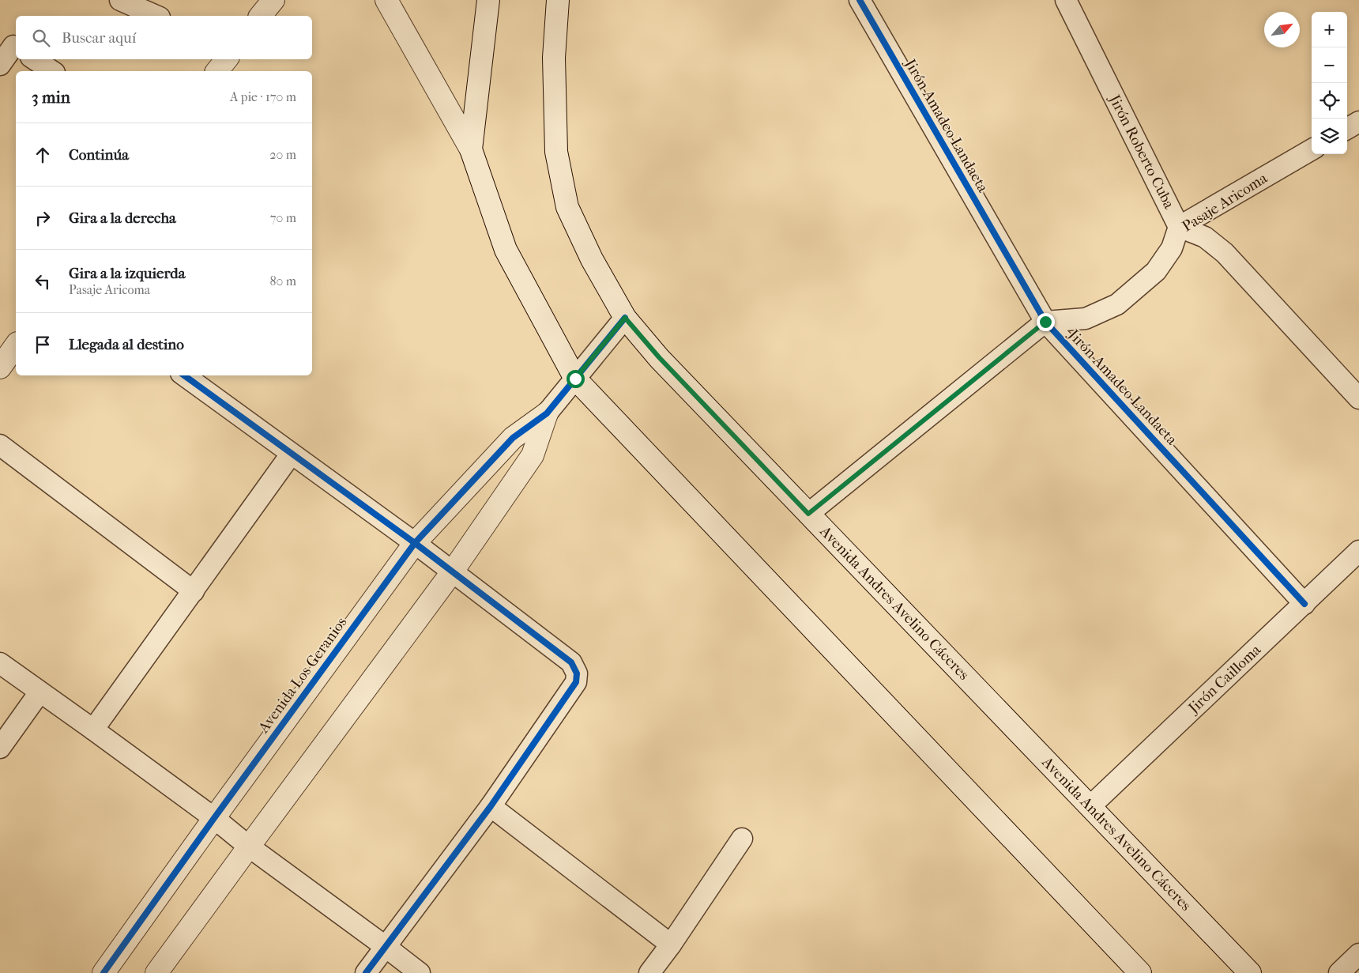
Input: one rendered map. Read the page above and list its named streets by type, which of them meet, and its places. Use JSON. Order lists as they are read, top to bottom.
{
  "streets": {
    "main road": ["Avenida Andres Avelino Cáceres", "Avenida Los Geranios"],
    "street": [
      "Jirón Amadeo Landaeta",
      "Jirón Roberto Cuba",
      "Pasaje Aricoma",
      "Jirón Cailloma"
    ]
  },
  "crossings": [
    ["Jirón Amadeo Landaeta", "Pasaje Aricoma"],
    ["Jirón Amadeo Landaeta", "Jirón Cailloma"],
    ["Jirón Roberto Cuba", "Pasaje Aricoma"],
    ["Avenida Andres Avelino Cáceres", "Jirón Cailloma"]
  ],
  "north": "top right",
  "page": {
    "map_buttons": ["+", "−"],
    "search": "Buscar aquí",
    "heading": ["3 min", "A pie · 170 m"],
    "list": [
      ["Continúa", "20 m"],
      ["Gira a la derecha", "70 m"],
      ["Gira a la izquierda", "Pasaje Aricoma", "80 m"],
      "Llegada al destino"
    ]
  }
}
